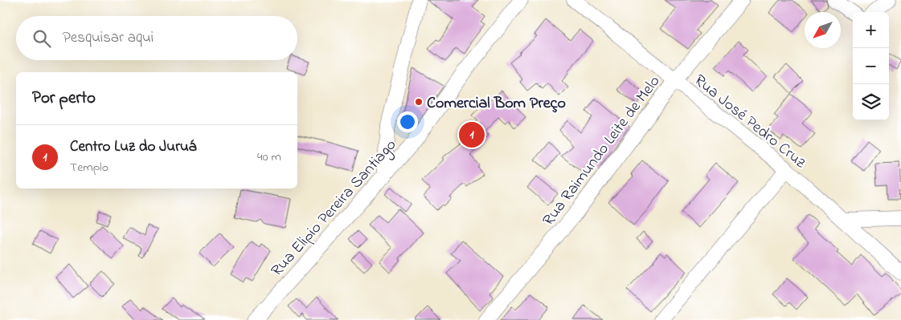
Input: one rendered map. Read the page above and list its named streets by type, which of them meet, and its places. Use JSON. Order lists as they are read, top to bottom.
{
  "streets": {
    "street": ["Rua José Pedro Cruz", "Rua Raimundo Leite de Melo", "Rua Elipio Pereira Santiago"]
  },
  "crossings": [
    ["Rua José Pedro Cruz", "Rua Raimundo Leite de Melo"]
  ],
  "places": ["Comercial Bom Preço"],
  "north": "bottom left",
  "page": {
    "map_buttons": ["+", "−"],
    "search": "Pesquisar aqui",
    "heading": "Por perto",
    "pins": "1",
    "list": [
      {
        "mark": "1",
        "name": "Centro Luz do Juruá",
        "note": "Templo",
        "value": "40 m"
      }
    ]
  }
}
